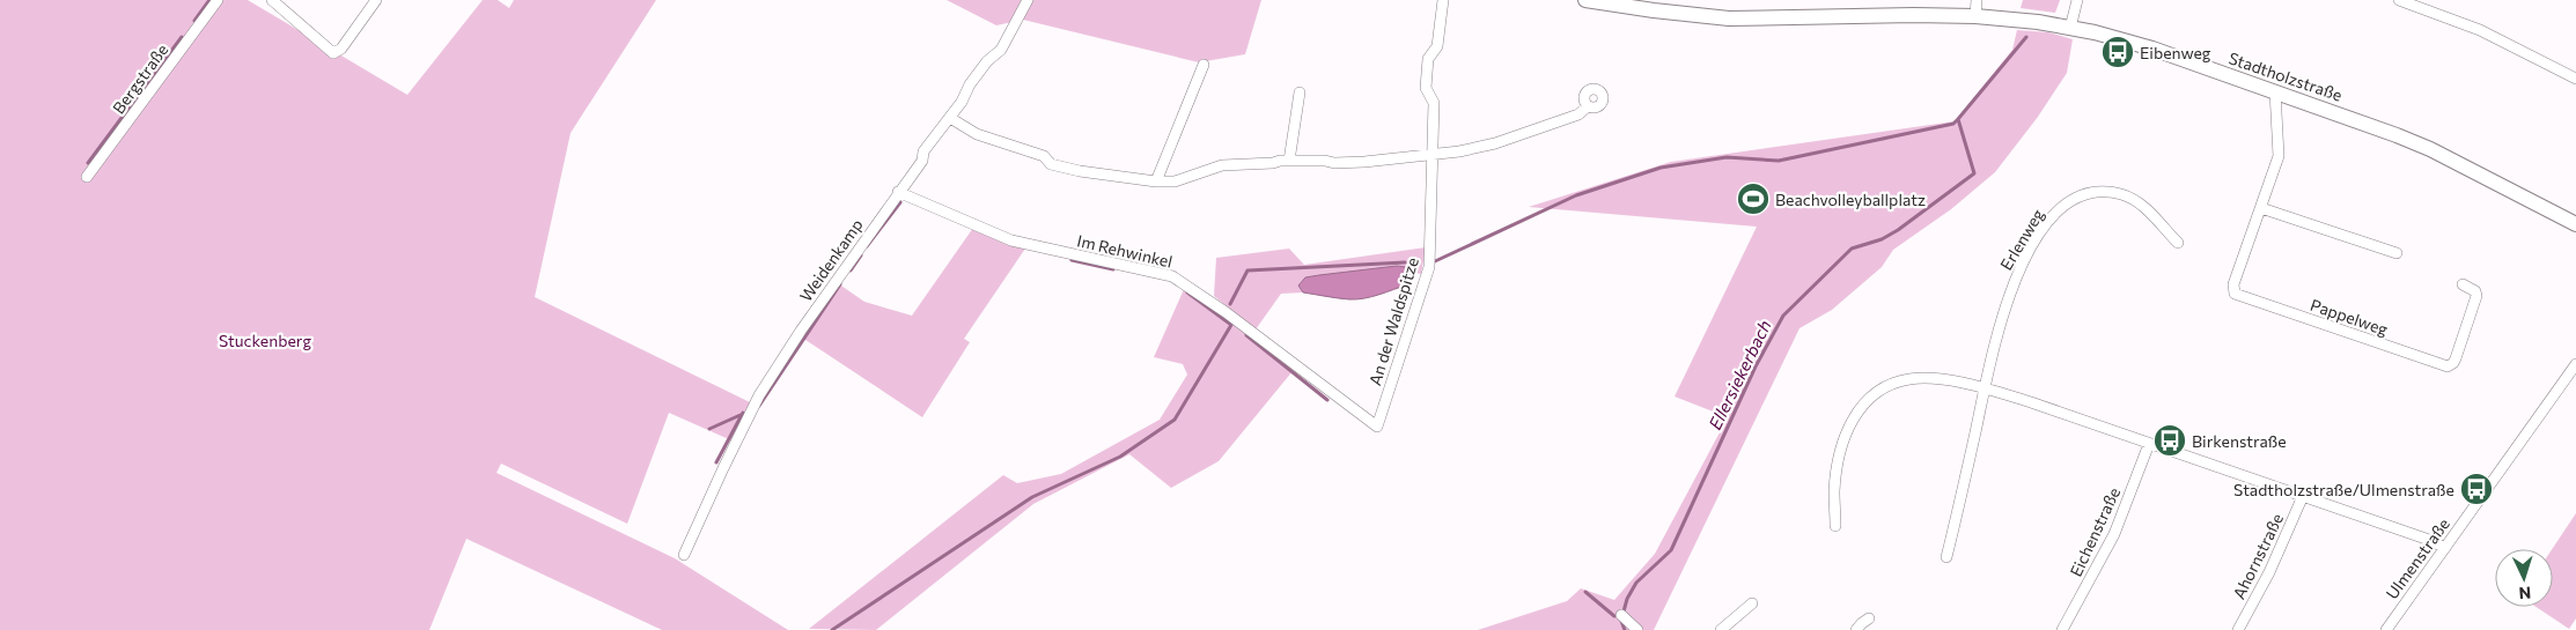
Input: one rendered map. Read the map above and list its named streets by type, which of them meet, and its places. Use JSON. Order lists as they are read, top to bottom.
{
  "streets": {
    "street": [
      "Stadtholzstraße",
      "Bergstraße",
      "Erlenweg",
      "Im Rehwinkel",
      "Weidenkamp",
      "Pappelweg",
      "An der Waldspitze",
      "Eichenstraße",
      "Ahornstraße",
      "Ulmenstraße"
    ]
  },
  "crossings": [
    ["Stadtholzstraße", "Pappelweg"],
    ["Im Rehwinkel", "Weidenkamp"],
    ["Im Rehwinkel", "An der Waldspitze"]
  ],
  "water": ["Ellersiekerbach"],
  "parks": ["Stuckenberg"],
  "places": {
    "bus stop": ["Eibenweg", "Birkenstraße", "Stadtholzstraße/Ulmenstraße"],
    "sports": ["Beachvolleyballplatz"]
  },
  "north": "bottom"
}
